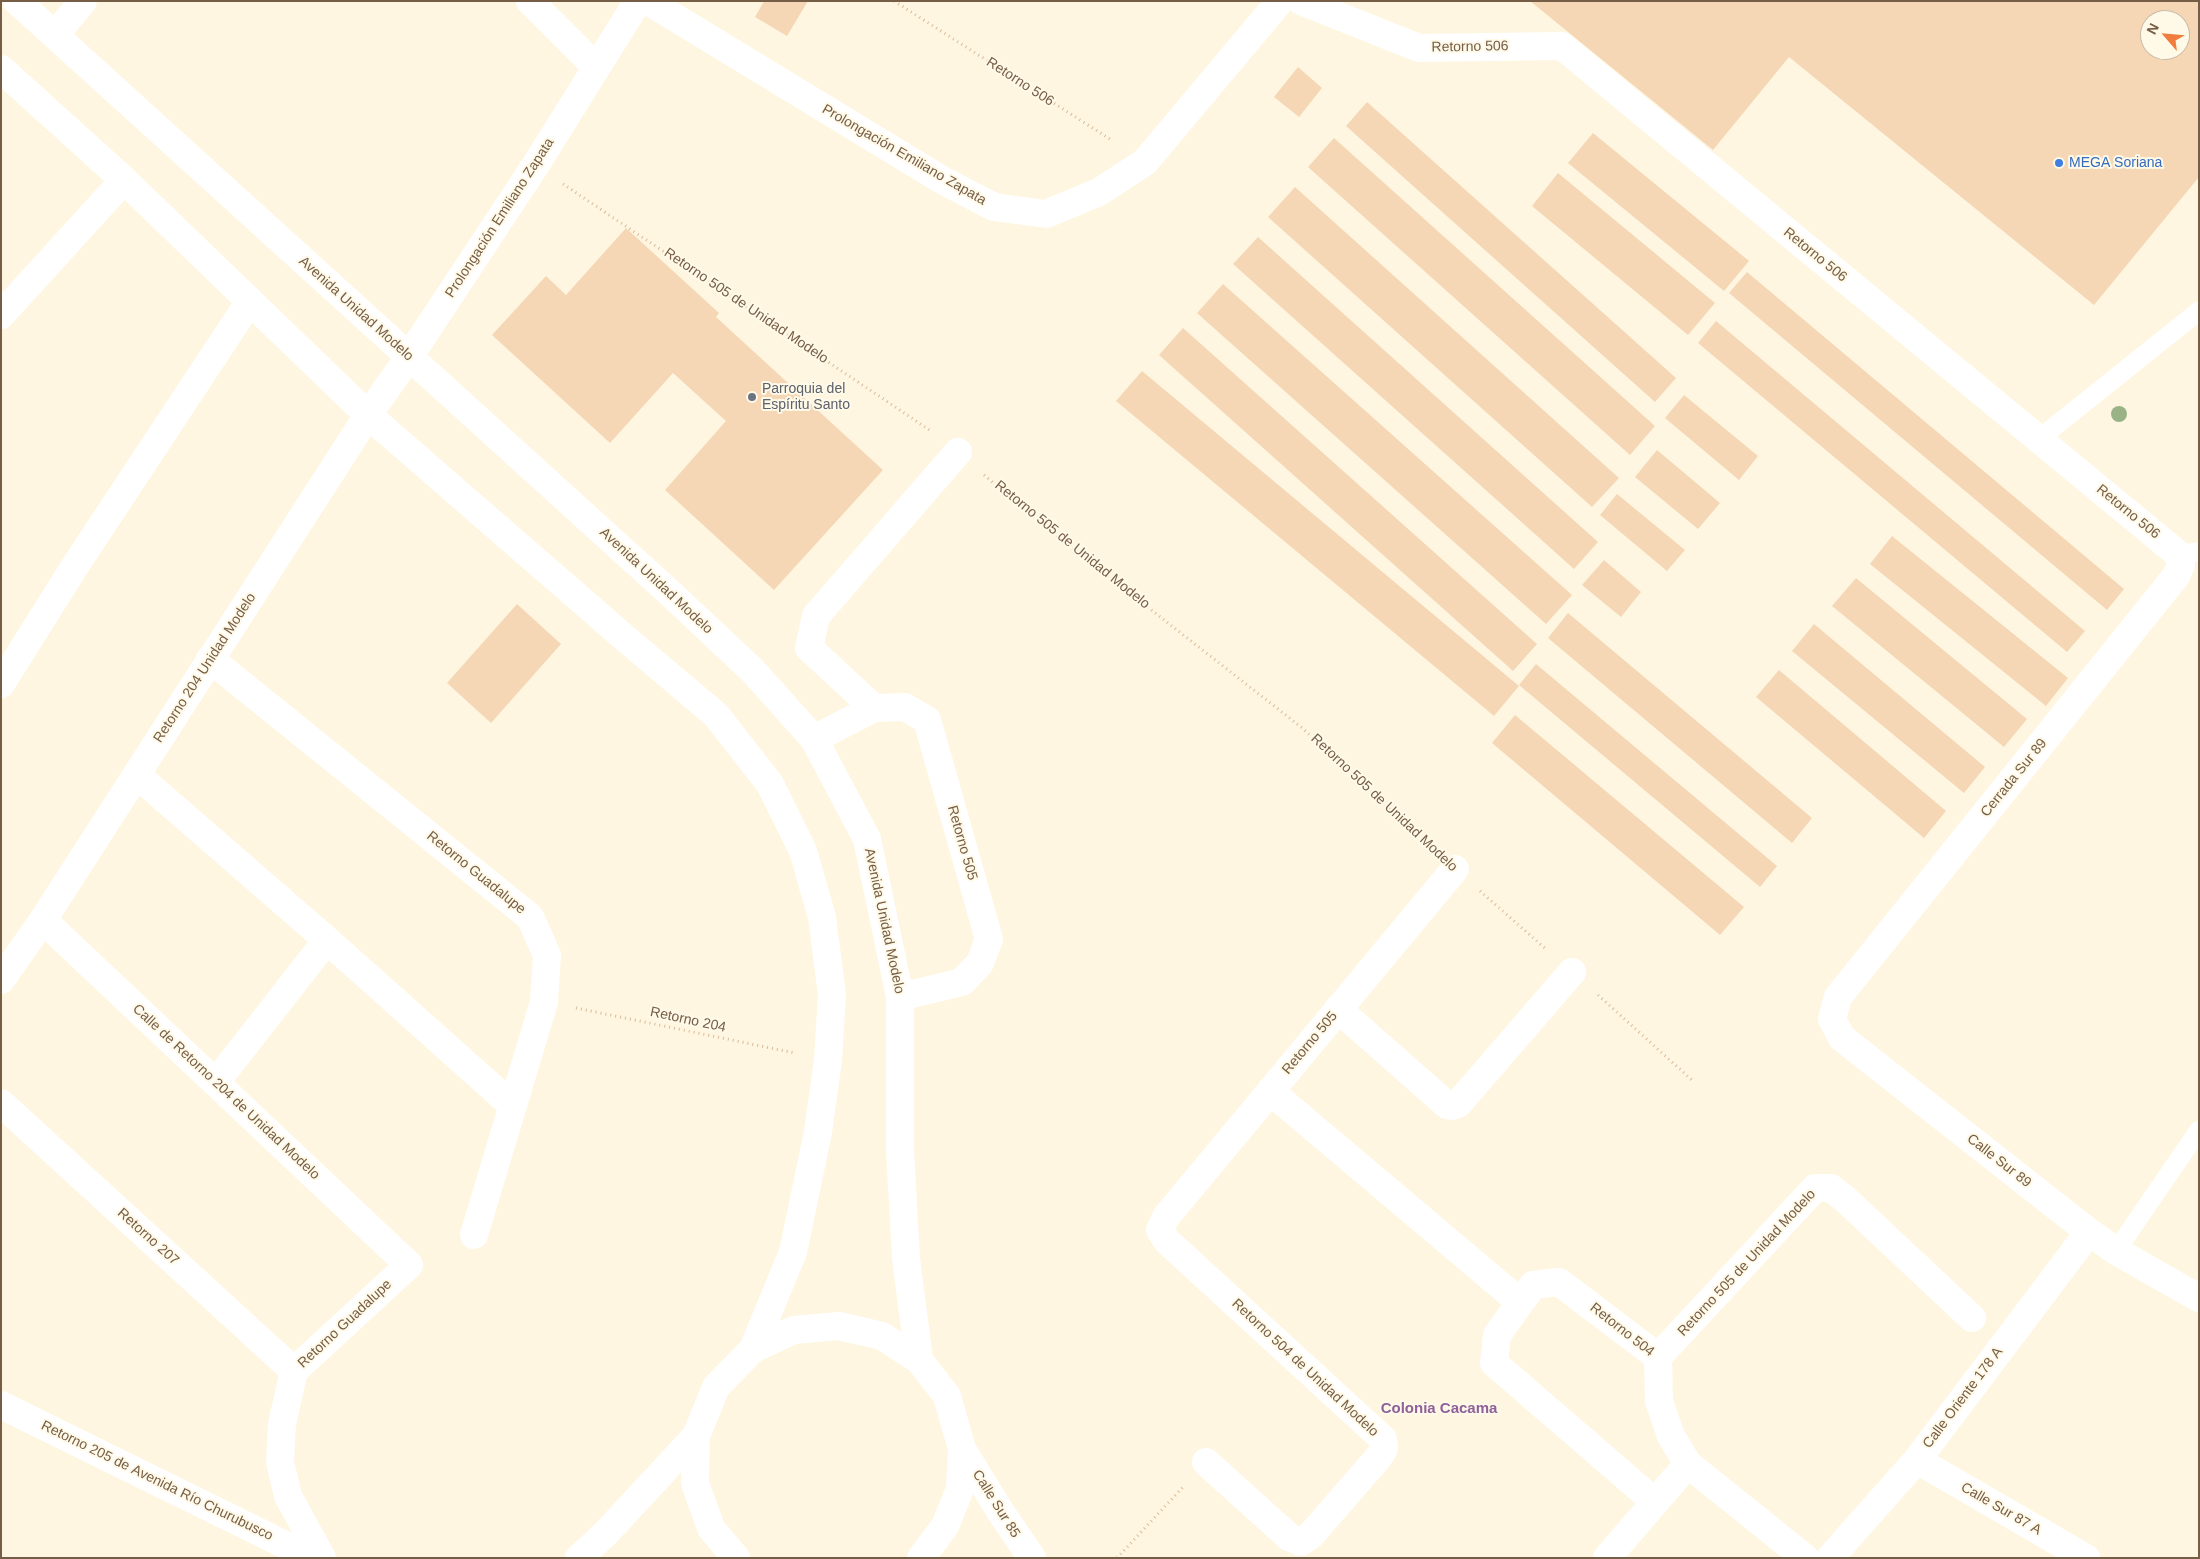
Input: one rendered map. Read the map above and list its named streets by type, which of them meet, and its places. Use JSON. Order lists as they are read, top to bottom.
{
  "streets": {
    "street": [
      "Retorno 506",
      "Prolongación Emiliano Zapata",
      "Retorno 505 de Unidad Modelo",
      "Avenida Unidad Modelo",
      "Retorno 204 Unidad Modelo",
      "Cerrada Sur 89",
      "Retorno 505",
      "Retorno Guadalupe",
      "Calle de Retorno 204 de Unidad Modelo",
      "Calle Sur 89",
      "Retorno 207",
      "Retorno 504",
      "Retorno 504 de Unidad Modelo",
      "Calle Oriente 178 A",
      "Retorno 205 de Avenida Río Churubusco",
      "Calle Sur 85",
      "Calle Sur 87 A"
    ],
    "path": ["Retorno 204"]
  },
  "crossings": [
    ["Retorno 506", "Prolongación Emiliano Zapata"],
    ["Retorno 506", "Cerrada Sur 89"],
    ["Prolongación Emiliano Zapata", "Retorno 505 de Unidad Modelo"],
    ["Prolongación Emiliano Zapata", "Avenida Unidad Modelo"],
    ["Prolongación Emiliano Zapata", "Retorno 204 Unidad Modelo"],
    ["Retorno 505 de Unidad Modelo", "Retorno 505"],
    ["Retorno 505 de Unidad Modelo", "Retorno 504"],
    ["Avenida Unidad Modelo", "Retorno 204 Unidad Modelo"],
    ["Avenida Unidad Modelo", "Retorno 505"],
    ["Retorno 204 Unidad Modelo", "Retorno Guadalupe"],
    ["Retorno 204 Unidad Modelo", "Calle de Retorno 204 de Unidad Modelo"],
    ["Cerrada Sur 89", "Calle Sur 89"],
    ["Retorno 505", "Retorno 504 de Unidad Modelo"],
    ["Retorno Guadalupe", "Retorno 204"],
    ["Retorno Guadalupe", "Calle de Retorno 204 de Unidad Modelo"],
    ["Retorno Guadalupe", "Retorno 207"],
    ["Calle Sur 89", "Calle Oriente 178 A"],
    ["Calle Oriente 178 A", "Calle Sur 87 A"]
  ],
  "districts": ["Colonia Cacama"],
  "places": ["MEGA Soriana", "Parroquia del Espíritu Santo"],
  "north": "top left"
}
